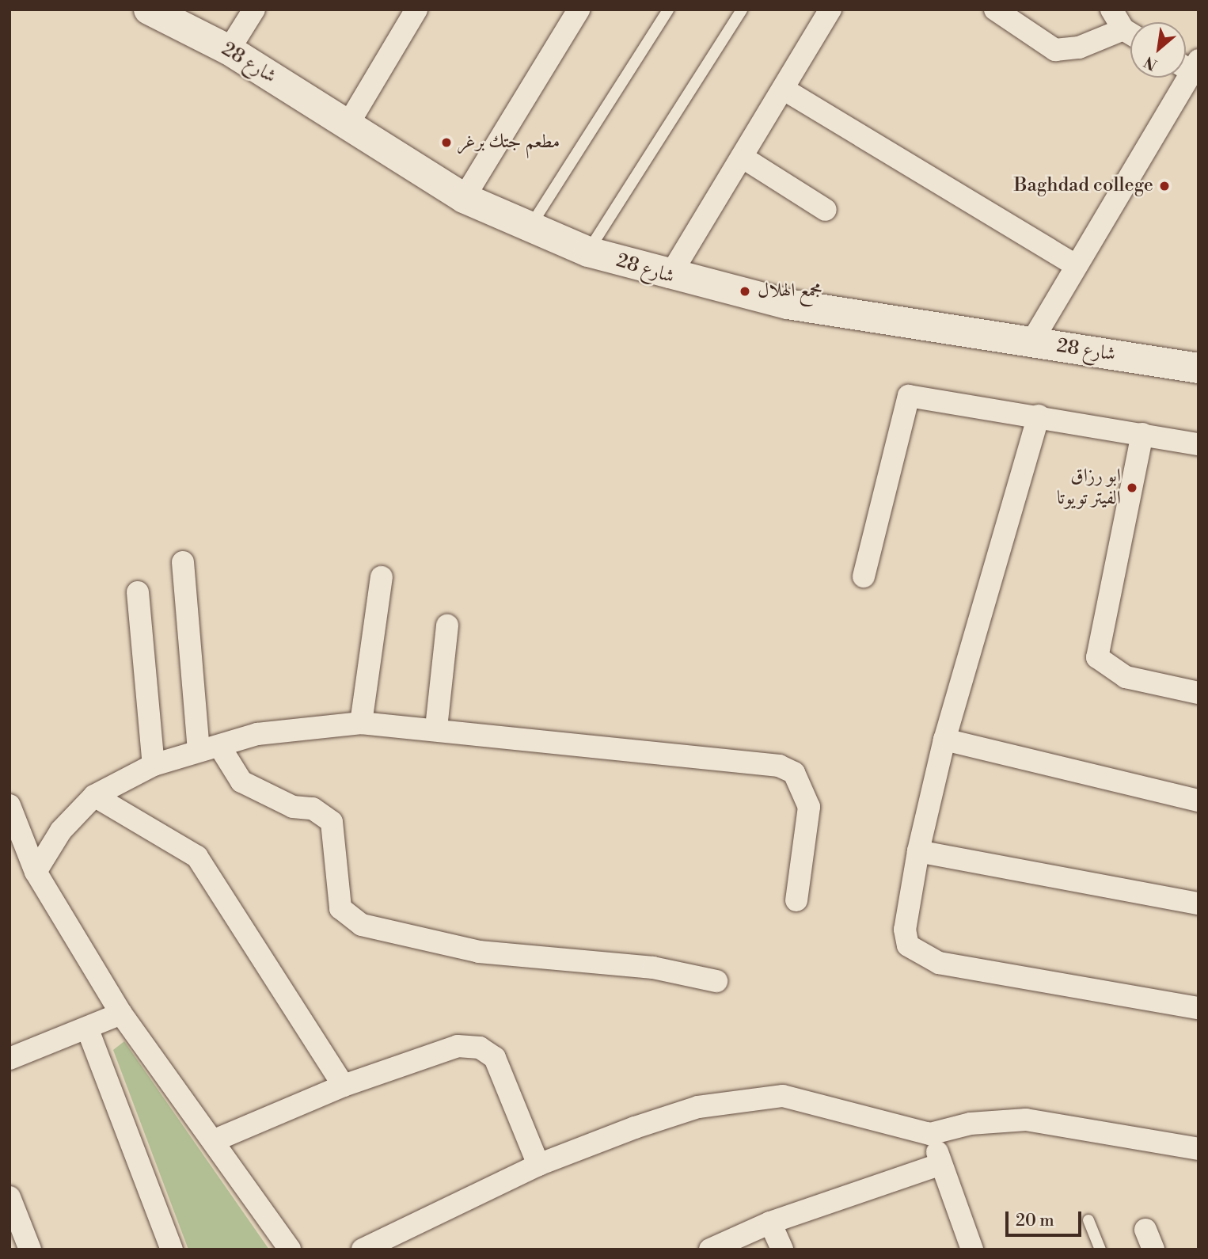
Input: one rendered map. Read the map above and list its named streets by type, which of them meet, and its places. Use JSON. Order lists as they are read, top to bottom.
{
  "streets": {
    "street": ["شارع 28"]
  },
  "places": [
    "مطعم جتك برغر",
    "Baghdad college",
    "مجمع الهلال",
    "ابو رزاق الفيتر تويوتا"
  ],
  "scale_bar": "20 m",
  "north": "bottom left"
}
